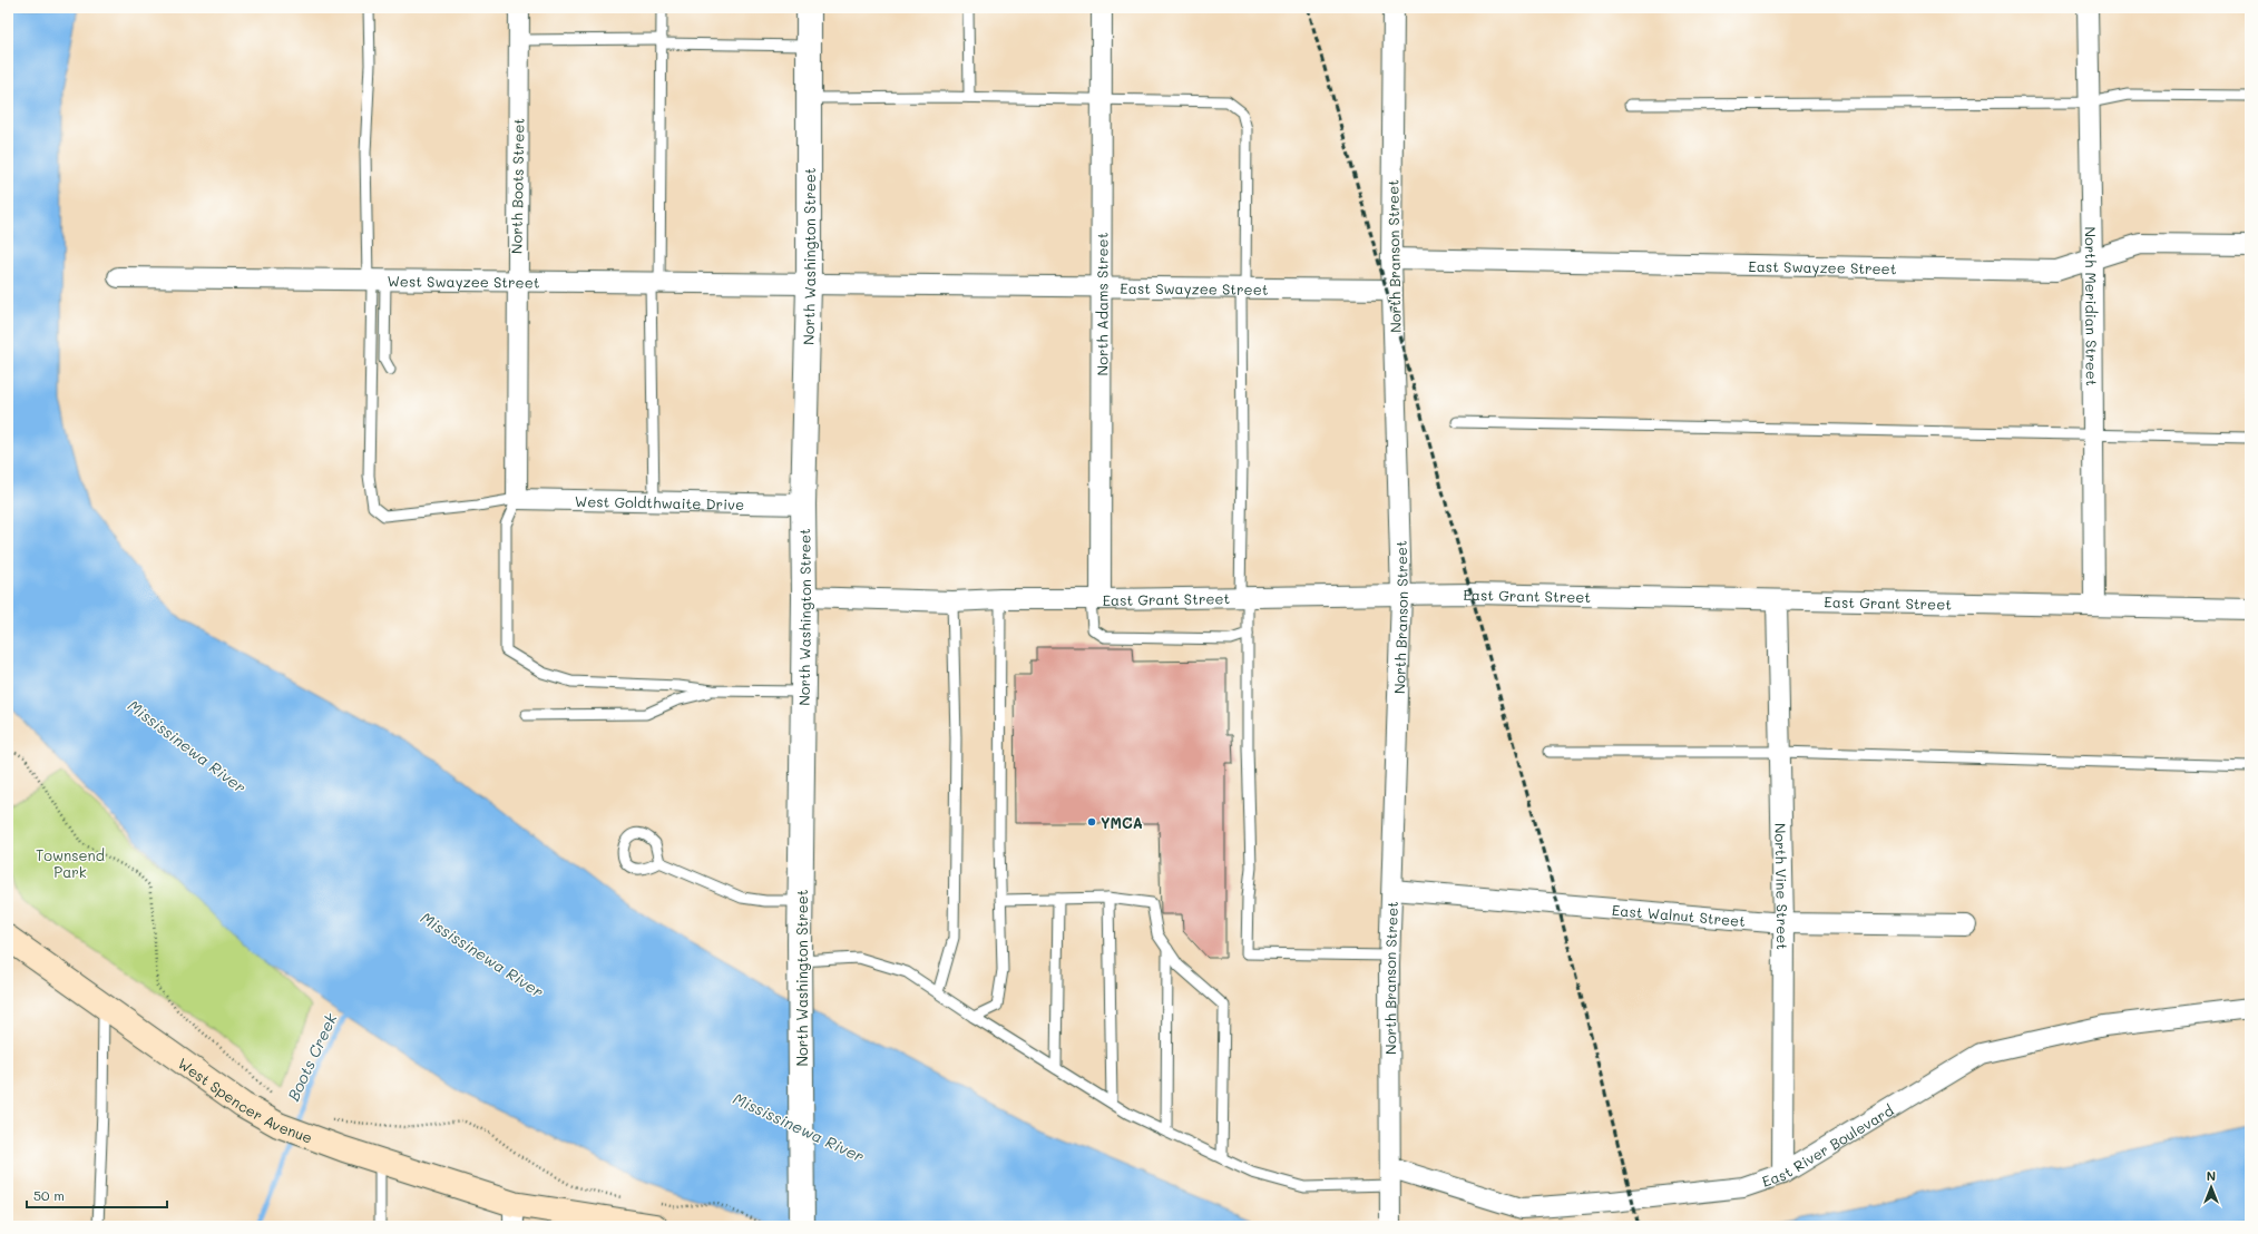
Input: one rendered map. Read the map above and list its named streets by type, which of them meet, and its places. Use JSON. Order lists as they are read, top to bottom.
{
  "streets": {
    "main road": ["West Spencer Avenue"],
    "street": [
      "North Boots Street",
      "North Washington Street",
      "North Branson Street",
      "East Swayzee Street",
      "West Swayzee Street",
      "North Adams Street",
      "North Meridian Street",
      "West Goldthwaite Drive",
      "East Grant Street",
      "North Vine Street",
      "East Walnut Street",
      "East River Boulevard"
    ]
  },
  "crossings": [
    ["North Boots Street", "West Swayzee Street"],
    ["North Boots Street", "West Goldthwaite Drive"],
    ["North Washington Street", "East Swayzee Street"],
    ["North Washington Street", "West Swayzee Street"],
    ["North Washington Street", "West Goldthwaite Drive"],
    ["North Washington Street", "East Grant Street"],
    ["North Branson Street", "East Swayzee Street"],
    ["North Branson Street", "East Grant Street"],
    ["North Branson Street", "East Walnut Street"],
    ["North Branson Street", "East River Boulevard"],
    ["East Swayzee Street", "West Swayzee Street"],
    ["East Swayzee Street", "North Adams Street"],
    ["East Swayzee Street", "North Meridian Street"],
    ["North Adams Street", "East Grant Street"],
    ["North Meridian Street", "East Grant Street"],
    ["East Grant Street", "North Vine Street"],
    ["North Vine Street", "East Walnut Street"],
    ["North Vine Street", "East River Boulevard"]
  ],
  "water": ["Mississinewa River", "Boots Creek"],
  "parks": ["Townsend Park"],
  "places": ["YMCA"],
  "scale_bar": "50 m",
  "north": "top"
}
